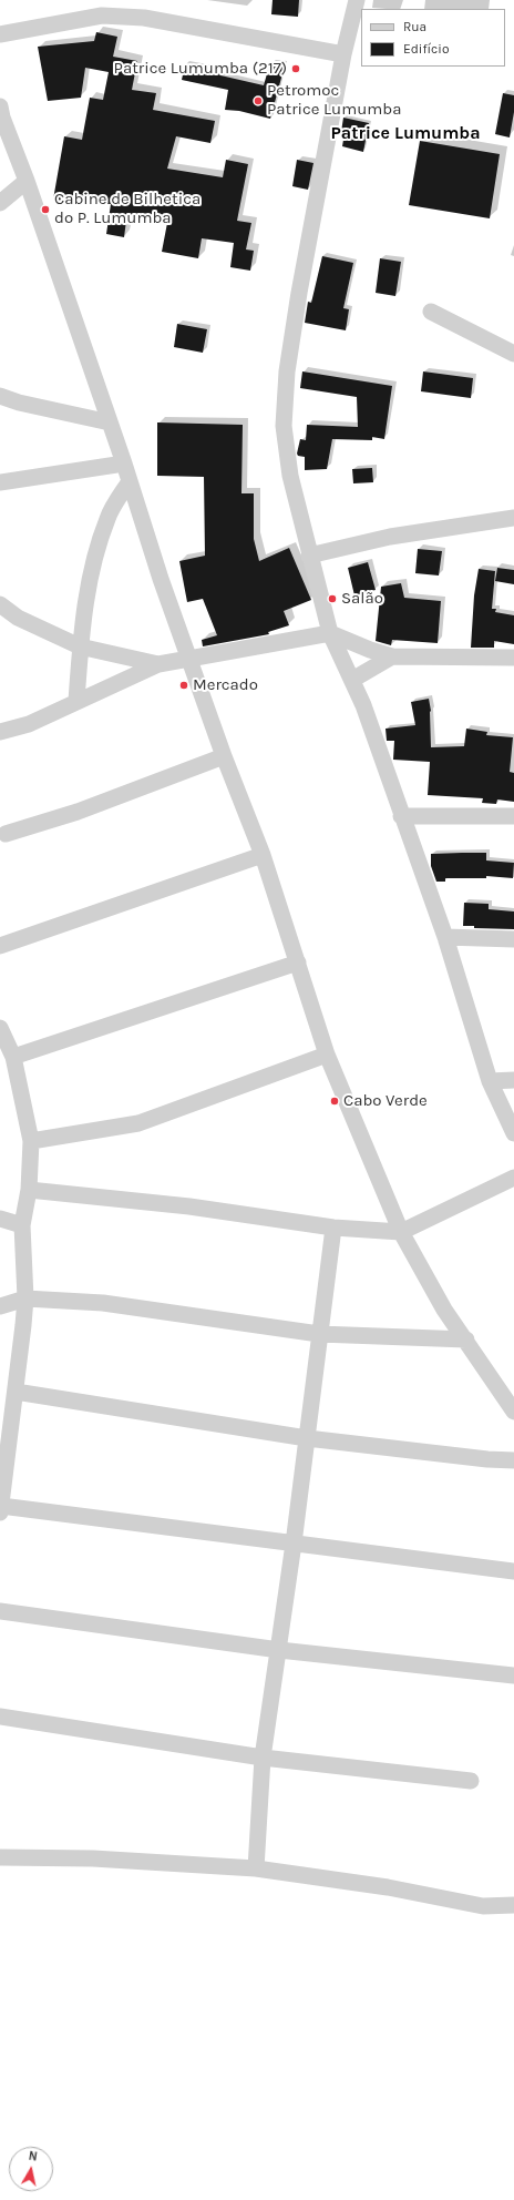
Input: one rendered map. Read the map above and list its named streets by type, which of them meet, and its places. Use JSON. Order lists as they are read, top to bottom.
{
  "districts": ["Patrice Lumumba"],
  "places": [
    "Patrice Lumumba (217)",
    "Petromoc Patrice Lumumba",
    "Cabine de Bilhetica do P. Lumumba",
    "Salão",
    "Mercado",
    "Cabo Verde"
  ],
  "legend": ["Rua", "Edifício"],
  "north": "top"
}
